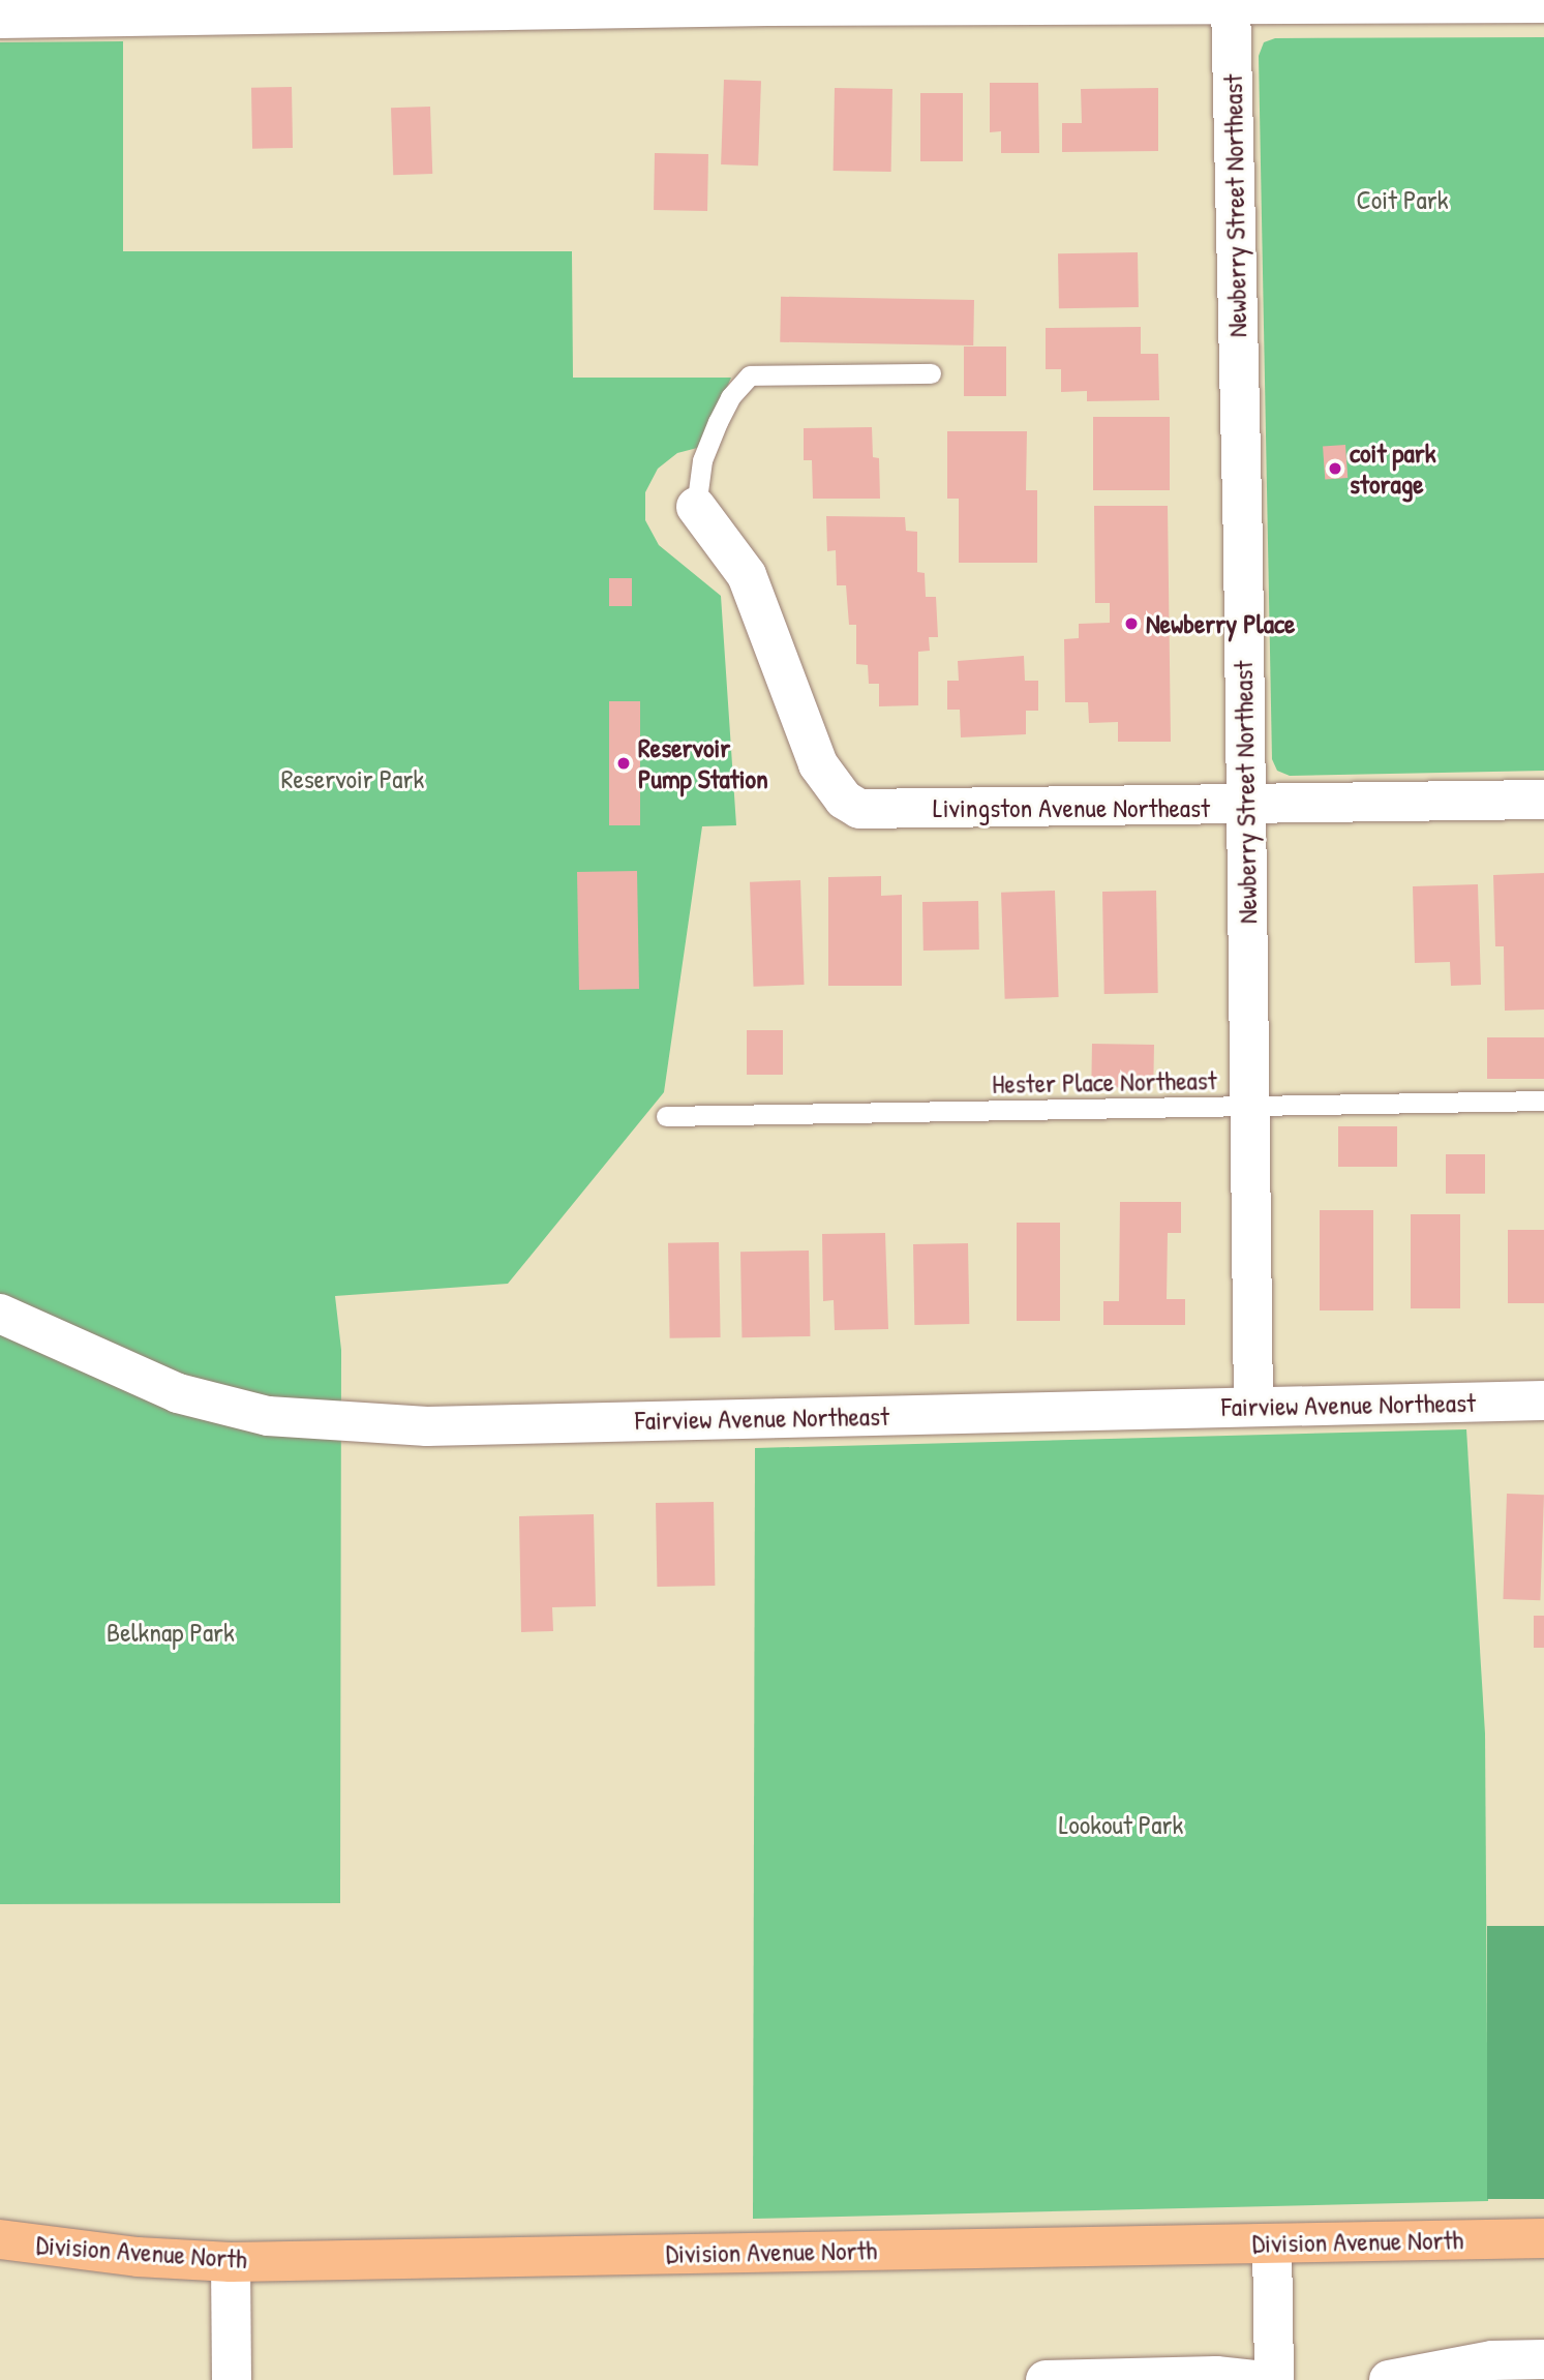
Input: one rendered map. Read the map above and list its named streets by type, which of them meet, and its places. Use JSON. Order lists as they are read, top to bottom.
{
  "streets": {
    "main road": ["Division Avenue North"],
    "street": ["Newberry Street Northeast", "Livingston Avenue Northeast", "Fairview Avenue Northeast"],
    "lane": ["Hester Place Northeast"]
  },
  "crossings": [
    ["Newberry Street Northeast", "Livingston Avenue Northeast"],
    ["Newberry Street Northeast", "Hester Place Northeast"],
    ["Newberry Street Northeast", "Fairview Avenue Northeast"]
  ],
  "parks": [
    "Coit Park",
    "Reservoir Park",
    "Belknap Park",
    "Lookout Park"
  ],
  "places": ["coit park storage", "Newberry Place", "Reservoir Pump Station"]
}
